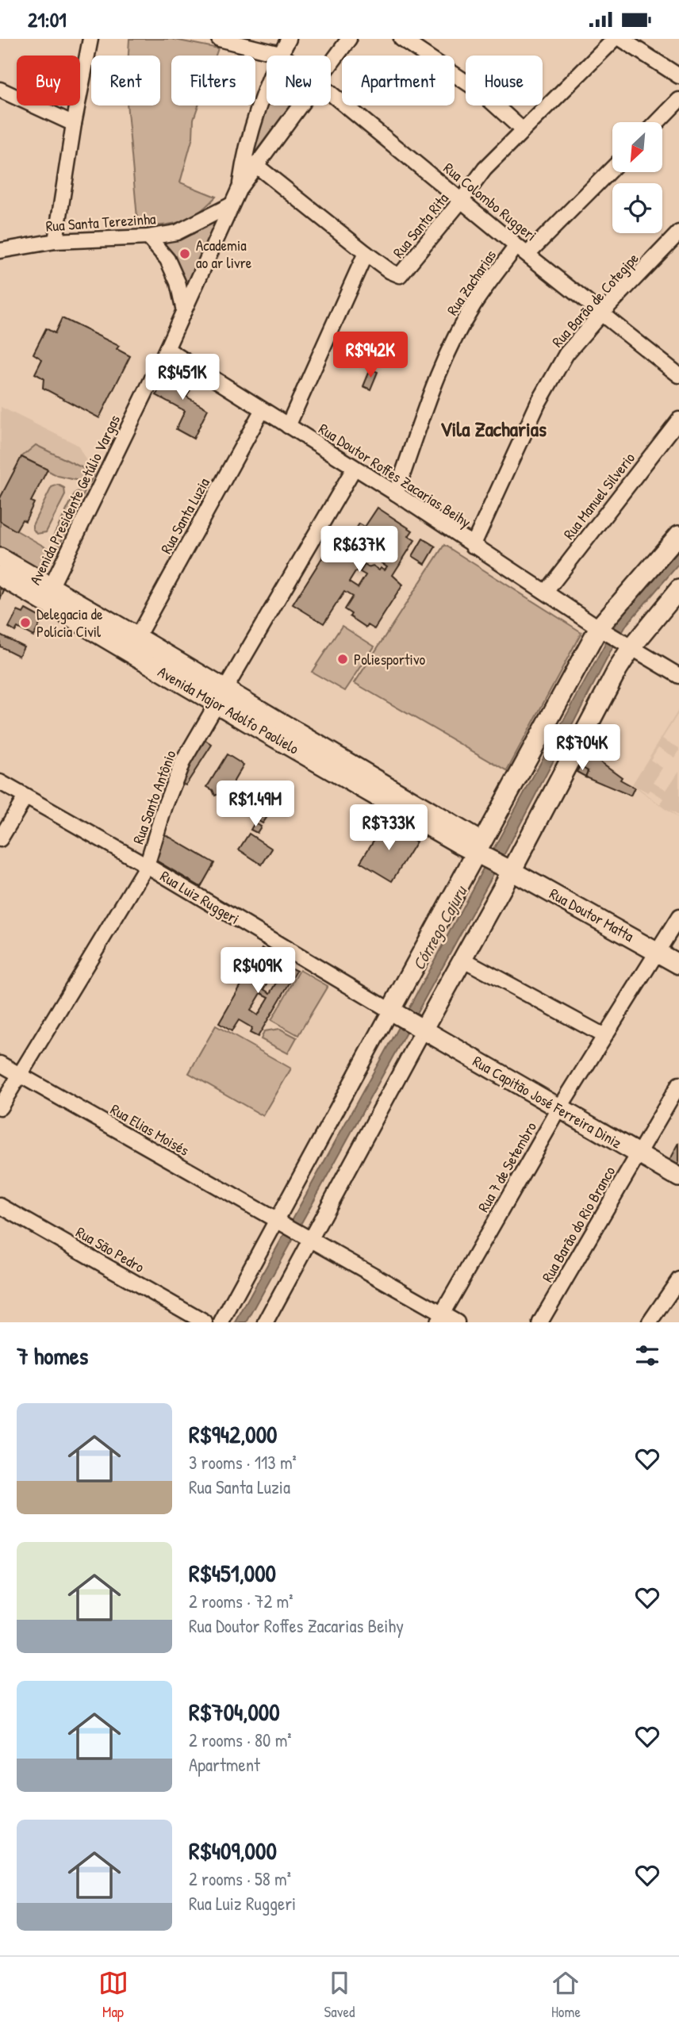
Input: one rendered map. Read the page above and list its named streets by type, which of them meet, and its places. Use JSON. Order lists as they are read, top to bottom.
{
  "streets": {
    "main road": ["Avenida Major Adolfo Paolielo", "Rua Doutor Matta", "Rua Capitão José Ferreira Diniz"],
    "street": [
      "Rua Colombo Ruggeri",
      "Rua Santa Terezinha",
      "Rua Santa Rita",
      "Rua Zacharias",
      "Rua Barão de Cotegipe",
      "Rua Doutor Roffes Zacarias Beihy",
      "Rua Manuel Silverio",
      "Avenida Presidente Getúlio Vargas",
      "Rua Santa Luzia",
      "Rua Santo Antônio",
      "Rua Luiz Ruggeri",
      "Rua Elias Moisés",
      "Rua 7 de Setembro",
      "Rua Barão do Rio Branco",
      "Rua São Pedro"
    ]
  },
  "crossings": [
    ["Rua Colombo Ruggeri", "Rua Santa Rita"],
    ["Rua Colombo Ruggeri", "Rua Zacharias"],
    ["Rua Colombo Ruggeri", "Rua Barão de Cotegipe"],
    ["Rua Santa Terezinha", "Avenida Presidente Getúlio Vargas"],
    ["Rua Santa Rita", "Avenida Presidente Getúlio Vargas"],
    ["Rua Zacharias", "Rua Doutor Roffes Zacarias Beihy"],
    ["Rua Barão de Cotegipe", "Rua Doutor Roffes Zacarias Beihy"],
    ["Rua Doutor Roffes Zacarias Beihy", "Rua Manuel Silverio"],
    ["Rua Doutor Roffes Zacarias Beihy", "Avenida Presidente Getúlio Vargas"],
    ["Rua Doutor Roffes Zacarias Beihy", "Rua Santa Luzia"],
    ["Rua Doutor Roffes Zacarias Beihy", "Rua Santo Antônio"],
    ["Avenida Presidente Getúlio Vargas", "Avenida Major Adolfo Paolielo"],
    ["Rua Santa Luzia", "Avenida Major Adolfo Paolielo"],
    ["Avenida Major Adolfo Paolielo", "Rua Santo Antônio"],
    ["Avenida Major Adolfo Paolielo", "Rua Doutor Matta"],
    ["Rua Santo Antônio", "Rua Luiz Ruggeri"],
    ["Rua Santo Antônio", "Rua Elias Moisés"],
    ["Rua Luiz Ruggeri", "Rua Capitão José Ferreira Diniz"],
    ["Rua Doutor Matta", "Rua 7 de Setembro"],
    ["Rua Capitão José Ferreira Diniz", "Rua 7 de Setembro"],
    ["Rua Capitão José Ferreira Diniz", "Rua Barão do Rio Branco"],
    ["Rua Elias Moisés", "Rua 7 de Setembro"]
  ],
  "districts": ["Vila Zacharias"],
  "water": ["Córrego Cajuru"],
  "places": ["Academia ao ar livre", "Delegacia de Polícia Civil", "Poliesportivo"],
  "north": "bottom left",
  "page": {
    "status": "21:01",
    "chip": [
      "Buy",
      "Rent",
      "Filters",
      "New",
      "Apartment",
      "House"
    ],
    "price": [
      "R$942K",
      "R$451K",
      "R$637K",
      "R$704K",
      "R$1.49M",
      "R$733K",
      "R$409K"
    ],
    "heading": "7 homes",
    "list": [
      {
        "name": "R$942,000",
        "note": "3 rooms · 113 m² · Rua Santa Luzia"
      },
      {
        "name": "R$451,000",
        "note": "2 rooms · 72 m² · Rua Doutor Roffes Zacarias Beihy"
      },
      {
        "name": "R$704,000",
        "note": "2 rooms · 80 m² · Apartment"
      },
      {
        "name": "R$409,000",
        "note": "2 rooms · 58 m² · Rua Luiz Ruggeri"
      }
    ],
    "tabs": ["Map", "Saved", "Home"]
  }
}
